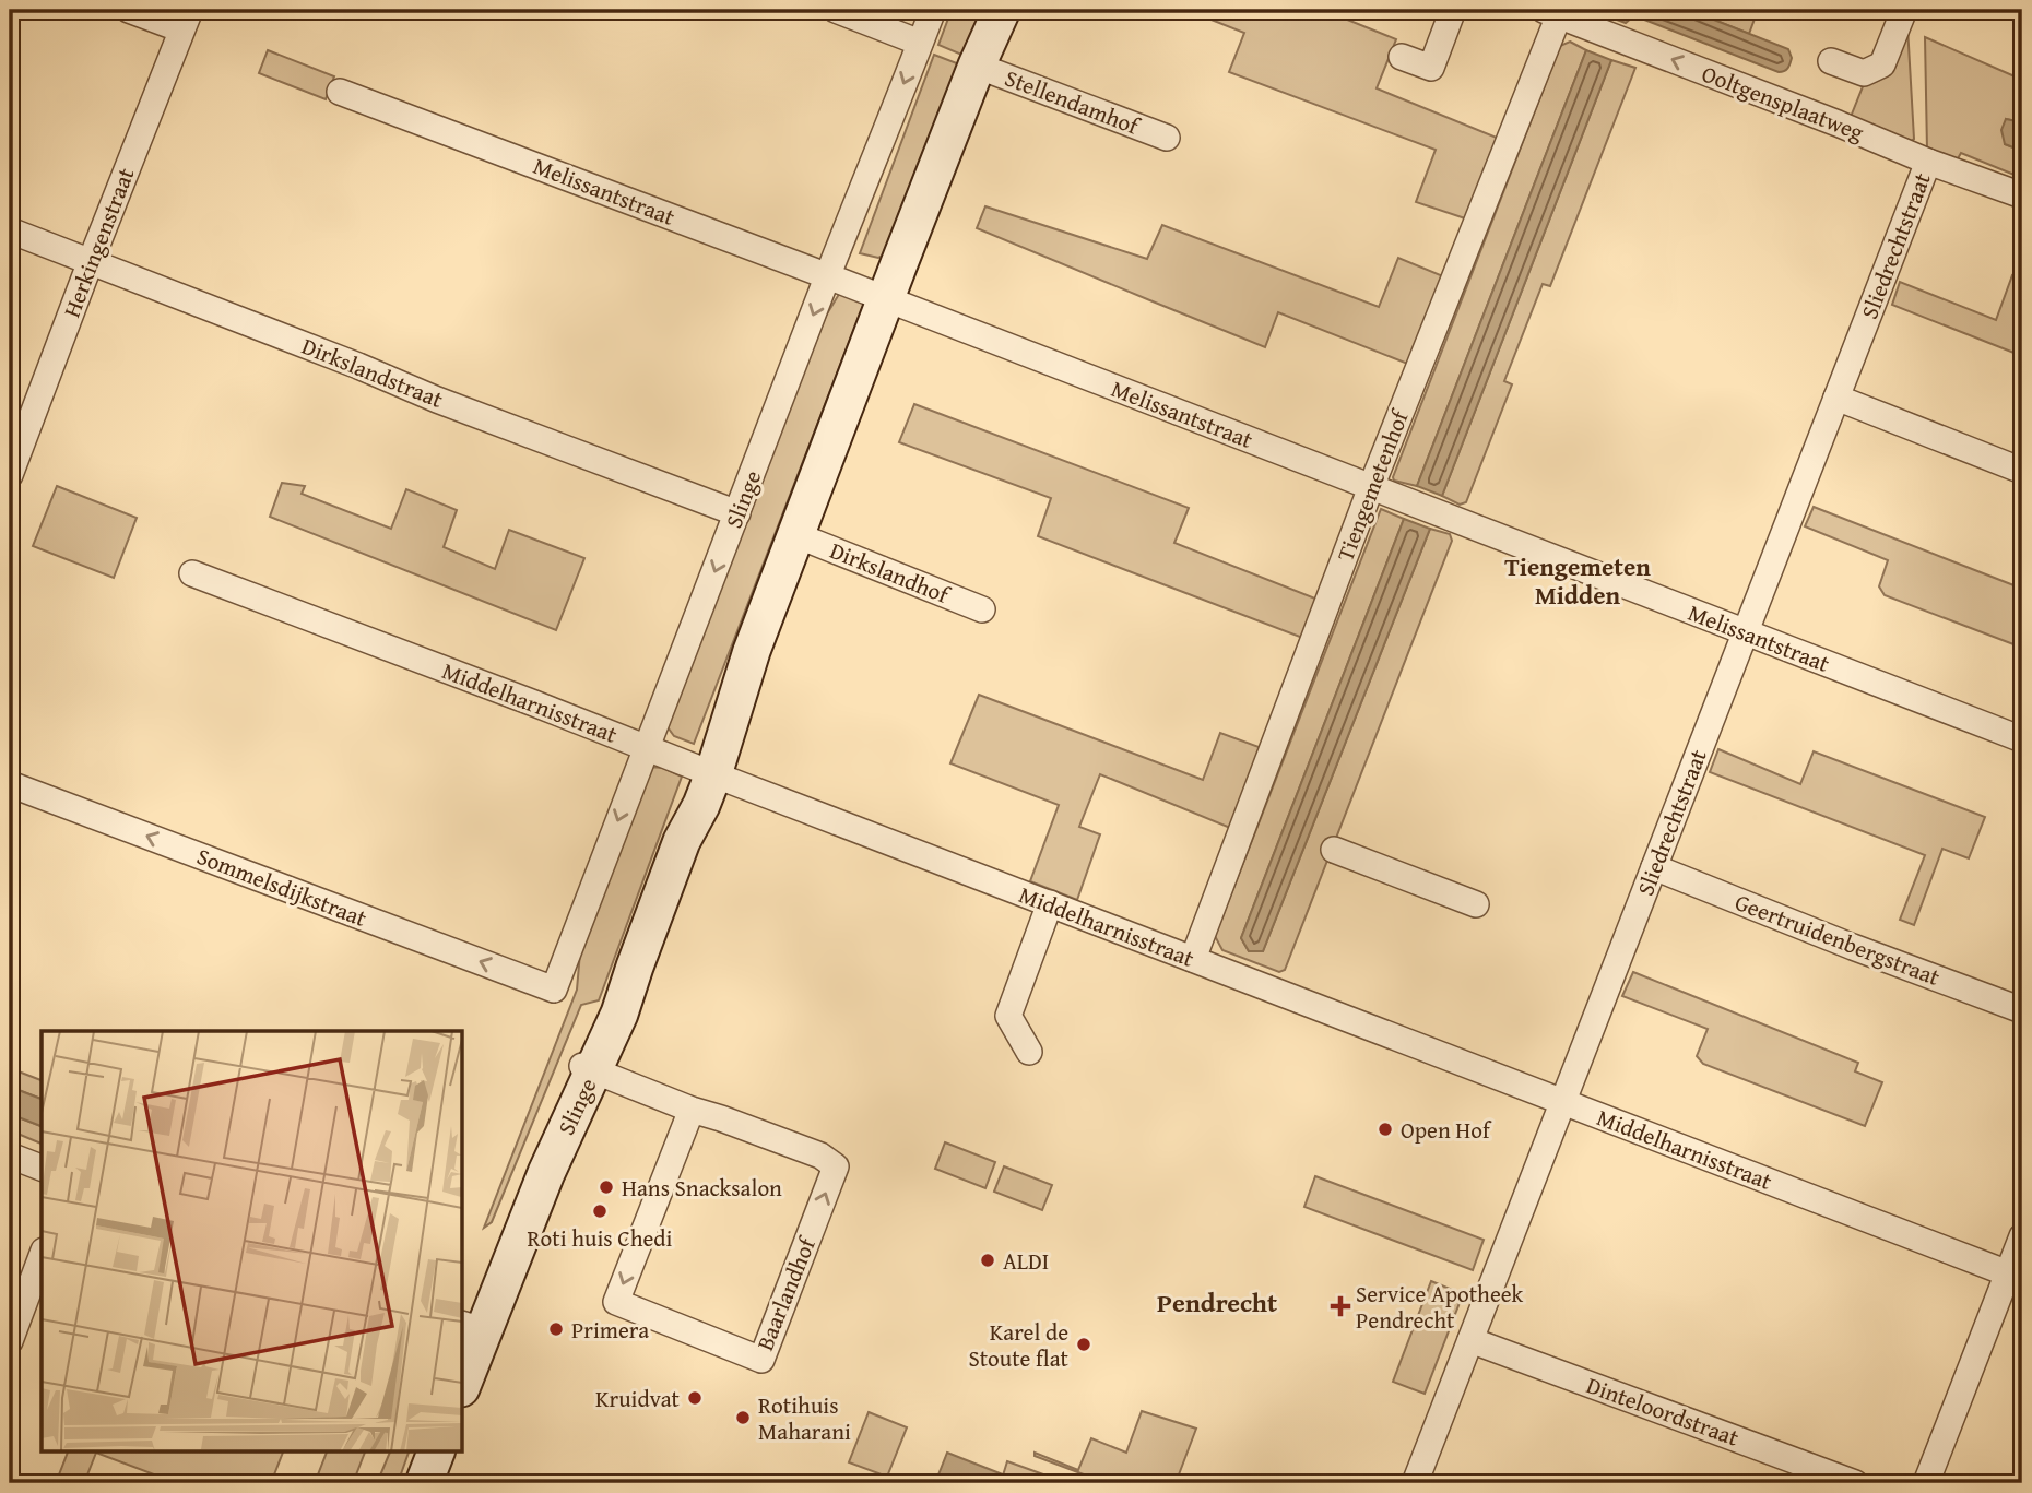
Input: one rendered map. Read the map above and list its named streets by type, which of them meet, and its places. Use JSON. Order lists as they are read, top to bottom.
{
  "streets": {
    "street": [
      "Stellendamhof",
      "Ooltgensplaatweg",
      "Melissantstraat",
      "Herkingenstraat",
      "Sliedrechtstraat",
      "Dirkslandstraat",
      "Tiengemetenhof",
      "Slinge",
      "Dirkslandhof",
      "Middelharnisstraat",
      "Sommelsdijkstraat",
      "Geertruidenbergstraat",
      "Baarlandhof",
      "Dinteloordstraat"
    ]
  },
  "crossings": [
    ["Stellendamhof", "Slinge"],
    ["Ooltgensplaatweg", "Sliedrechtstraat"],
    ["Ooltgensplaatweg", "Tiengemetenhof"],
    ["Melissantstraat", "Sliedrechtstraat"],
    ["Melissantstraat", "Tiengemetenhof"],
    ["Melissantstraat", "Slinge"],
    ["Herkingenstraat", "Dirkslandstraat"],
    ["Sliedrechtstraat", "Middelharnisstraat"],
    ["Sliedrechtstraat", "Geertruidenbergstraat"],
    ["Sliedrechtstraat", "Dinteloordstraat"],
    ["Dirkslandstraat", "Slinge"],
    ["Tiengemetenhof", "Middelharnisstraat"],
    ["Slinge", "Dirkslandhof"],
    ["Slinge", "Middelharnisstraat"],
    ["Slinge", "Sommelsdijkstraat"],
    ["Slinge", "Baarlandhof"]
  ],
  "one_way": ["Ooltgensplaatweg", "Sommelsdijkstraat"],
  "districts": ["Tiengemeten Midden", "Pendrecht"],
  "places": {
    "other": [
      "Open Hof",
      "Hans Snacksalon",
      "Roti huis Chedi",
      "ALDI",
      "Primera",
      "Karel de Stoute flat",
      "Kruidvat",
      "Rotihuis Maharani"
    ],
    "health": ["Service Apotheek Pendrecht"]
  }
}
